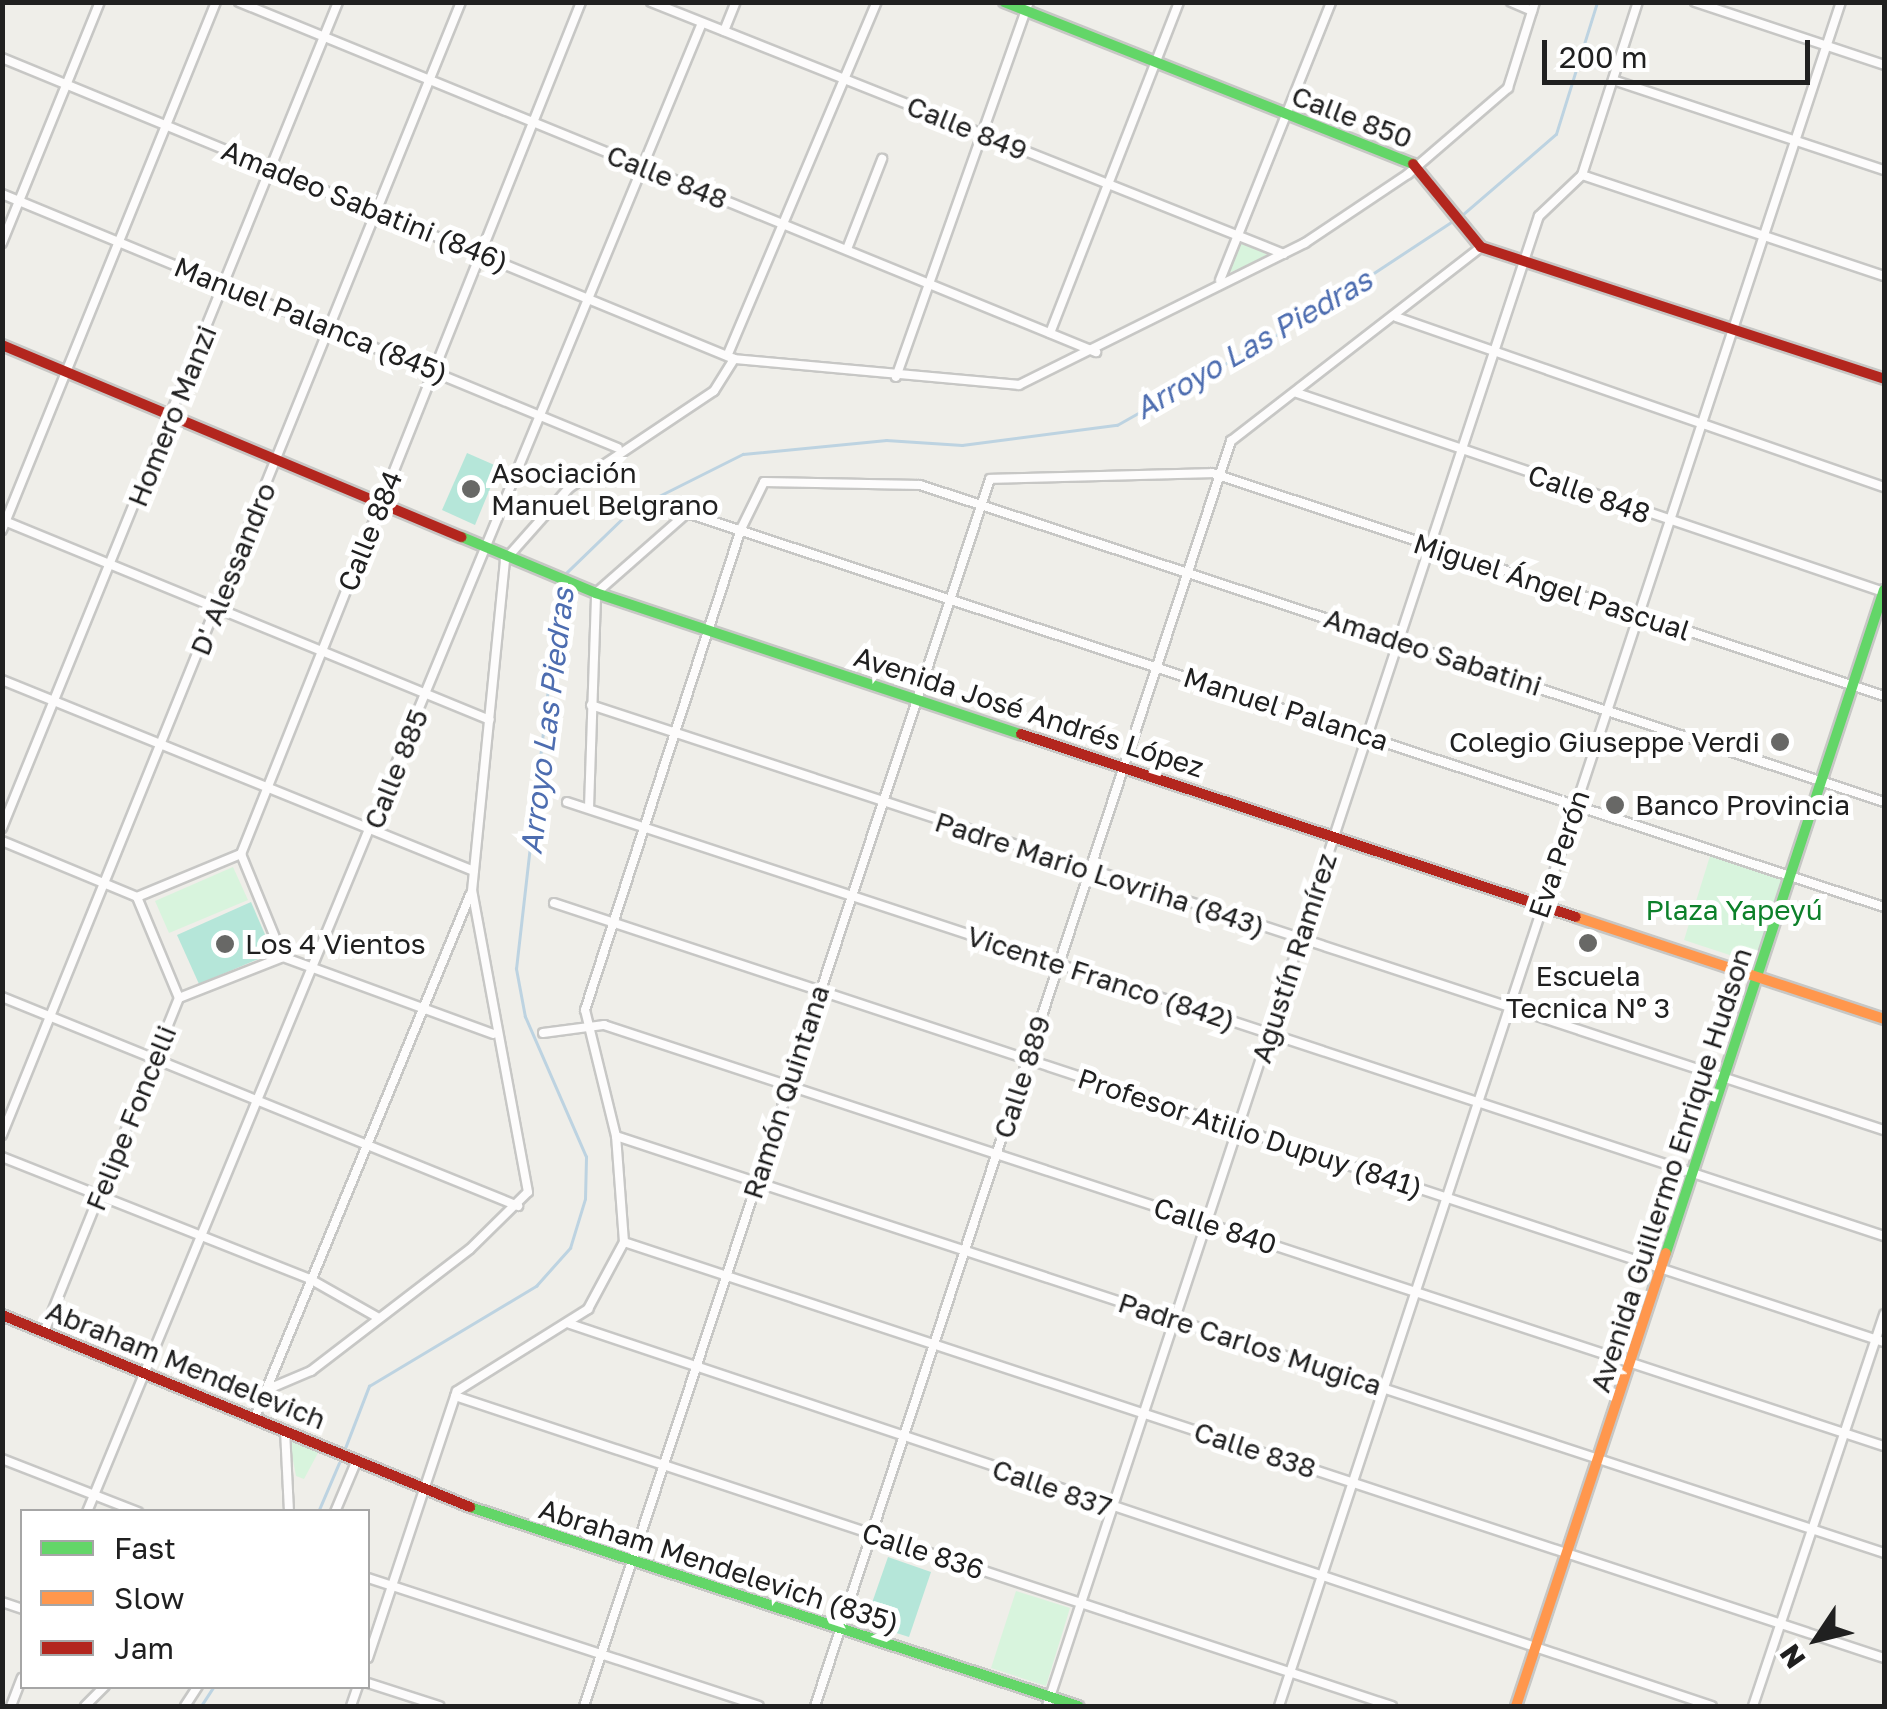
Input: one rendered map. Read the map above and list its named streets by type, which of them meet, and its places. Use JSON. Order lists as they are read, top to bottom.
{
  "streets": {
    "main road": [
      "Calle 850",
      "Avenida José Andrés López",
      "Avenida Guillermo Enrique Hudson",
      "Abraham Mendelevich",
      "Abraham Mendelevich (835)"
    ],
    "street": [
      "Calle 849",
      "Calle 848",
      "Amadeo Sabatini (846)",
      "Manuel Palanca (845)",
      "Homero Manzi",
      "Calle 884",
      "D' Alessandro",
      "Miguel Ángel Pascual",
      "Amadeo Sabatini",
      "Manuel Palanca",
      "Calle 885",
      "Eva Perón",
      "Padre Mario Lovriha (843)",
      "Agustín Ramírez",
      "Vicente Franco (842)",
      "Calle 889",
      "Ramón Quintana",
      "Felipe Foncelli",
      "Profesor Atilio Dupuy (841)",
      "Calle 840",
      "Padre Carlos Mugica",
      "Calle 838",
      "Calle 837",
      "Calle 836"
    ]
  },
  "crossings": [
    ["Calle 850", "Amadeo Sabatini (846)"],
    ["Calle 850", "Eva Perón"],
    ["Calle 850", "Agustín Ramírez"],
    ["Calle 849", "Amadeo Sabatini (846)"],
    ["Calle 849", "Calle 885"],
    ["Calle 848", "Amadeo Sabatini (846)"],
    ["Calle 848", "Homero Manzi"],
    ["Calle 848", "Calle 884"],
    ["Calle 848", "D' Alessandro"],
    ["Calle 848", "Calle 885"],
    ["Calle 848", "Eva Perón"],
    ["Calle 848", "Agustín Ramírez"],
    ["Calle 848", "Calle 889"],
    ["Calle 848", "Avenida Guillermo Enrique Hudson"],
    ["Amadeo Sabatini (846)", "Homero Manzi"],
    ["Amadeo Sabatini (846)", "Calle 884"],
    ["Amadeo Sabatini (846)", "D' Alessandro"],
    ["Amadeo Sabatini (846)", "Calle 885"],
    ["Manuel Palanca (845)", "Homero Manzi"],
    ["Manuel Palanca (845)", "Calle 884"],
    ["Manuel Palanca (845)", "D' Alessandro"],
    ["Manuel Palanca (845)", "Calle 885"],
    ["Homero Manzi", "Avenida José Andrés López"],
    ["Calle 884", "Avenida José Andrés López"],
    ["D' Alessandro", "Avenida José Andrés López"],
    ["Miguel Ángel Pascual", "Eva Perón"],
    ["Miguel Ángel Pascual", "Agustín Ramírez"],
    ["Miguel Ángel Pascual", "Calle 889"],
    ["Miguel Ángel Pascual", "Ramón Quintana"],
    ["Miguel Ángel Pascual", "Avenida Guillermo Enrique Hudson"],
    ["Amadeo Sabatini", "Manuel Palanca"],
    ["Amadeo Sabatini", "Eva Perón"],
    ["Amadeo Sabatini", "Agustín Ramírez"],
    ["Amadeo Sabatini", "Calle 889"],
    ["Amadeo Sabatini", "Ramón Quintana"],
    ["Amadeo Sabatini", "Avenida Guillermo Enrique Hudson"],
    ["Manuel Palanca", "Avenida José Andrés López"],
    ["Manuel Palanca", "Eva Perón"],
    ["Manuel Palanca", "Agustín Ramírez"],
    ["Manuel Palanca", "Calle 889"],
    ["Manuel Palanca", "Ramón Quintana"],
    ["Manuel Palanca", "Avenida Guillermo Enrique Hudson"],
    ["Avenida José Andrés López", "Calle 885"],
    ["Avenida José Andrés López", "Eva Perón"],
    ["Avenida José Andrés López", "Agustín Ramírez"],
    ["Avenida José Andrés López", "Calle 889"],
    ["Avenida José Andrés López", "Ramón Quintana"],
    ["Avenida José Andrés López", "Avenida Guillermo Enrique Hudson"],
    ["Calle 885", "Abraham Mendelevich"],
    ["Eva Perón", "Padre Mario Lovriha (843)"],
    ["Eva Perón", "Vicente Franco (842)"],
    ["Eva Perón", "Profesor Atilio Dupuy (841)"],
    ["Eva Perón", "Calle 840"],
    ["Eva Perón", "Padre Carlos Mugica"],
    ["Eva Perón", "Calle 838"],
    ["Eva Perón", "Calle 837"],
    ["Eva Perón", "Calle 836"],
    ["Padre Mario Lovriha (843)", "Agustín Ramírez"],
    ["Padre Mario Lovriha (843)", "Calle 889"],
    ["Padre Mario Lovriha (843)", "Ramón Quintana"],
    ["Padre Mario Lovriha (843)", "Avenida Guillermo Enrique Hudson"],
    ["Agustín Ramírez", "Vicente Franco (842)"],
    ["Agustín Ramírez", "Profesor Atilio Dupuy (841)"],
    ["Agustín Ramírez", "Calle 840"],
    ["Agustín Ramírez", "Padre Carlos Mugica"],
    ["Agustín Ramírez", "Calle 838"],
    ["Agustín Ramírez", "Calle 837"],
    ["Agustín Ramírez", "Calle 836"],
    ["Agustín Ramírez", "Abraham Mendelevich (835)"],
    ["Vicente Franco (842)", "Calle 889"],
    ["Vicente Franco (842)", "Ramón Quintana"],
    ["Vicente Franco (842)", "Avenida Guillermo Enrique Hudson"],
    ["Calle 889", "Profesor Atilio Dupuy (841)"],
    ["Calle 889", "Calle 840"],
    ["Calle 889", "Padre Carlos Mugica"],
    ["Calle 889", "Calle 838"],
    ["Calle 889", "Calle 837"],
    ["Calle 889", "Calle 836"],
    ["Calle 889", "Abraham Mendelevich (835)"],
    ["Ramón Quintana", "Profesor Atilio Dupuy (841)"],
    ["Ramón Quintana", "Calle 840"],
    ["Ramón Quintana", "Padre Carlos Mugica"],
    ["Ramón Quintana", "Calle 838"],
    ["Ramón Quintana", "Calle 837"],
    ["Ramón Quintana", "Calle 836"],
    ["Ramón Quintana", "Abraham Mendelevich (835)"],
    ["Felipe Foncelli", "Abraham Mendelevich"],
    ["Profesor Atilio Dupuy (841)", "Avenida Guillermo Enrique Hudson"],
    ["Avenida Guillermo Enrique Hudson", "Calle 840"],
    ["Avenida Guillermo Enrique Hudson", "Padre Carlos Mugica"],
    ["Avenida Guillermo Enrique Hudson", "Calle 838"],
    ["Avenida Guillermo Enrique Hudson", "Calle 837"],
    ["Abraham Mendelevich", "Abraham Mendelevich (835)"]
  ],
  "water": ["Arroyo Las Piedras"],
  "parks": ["Plaza Yapeyú"],
  "places": [
    "Asociación Manuel Belgrano",
    "Colegio Giuseppe Verdi",
    "Banco Provincia",
    "Escuela Tecnica Nº 3",
    "Los 4 Vientos"
  ],
  "legend": ["Fast", "Slow", "Jam"],
  "scale_bar": "200 m",
  "north": "bottom left"
}
